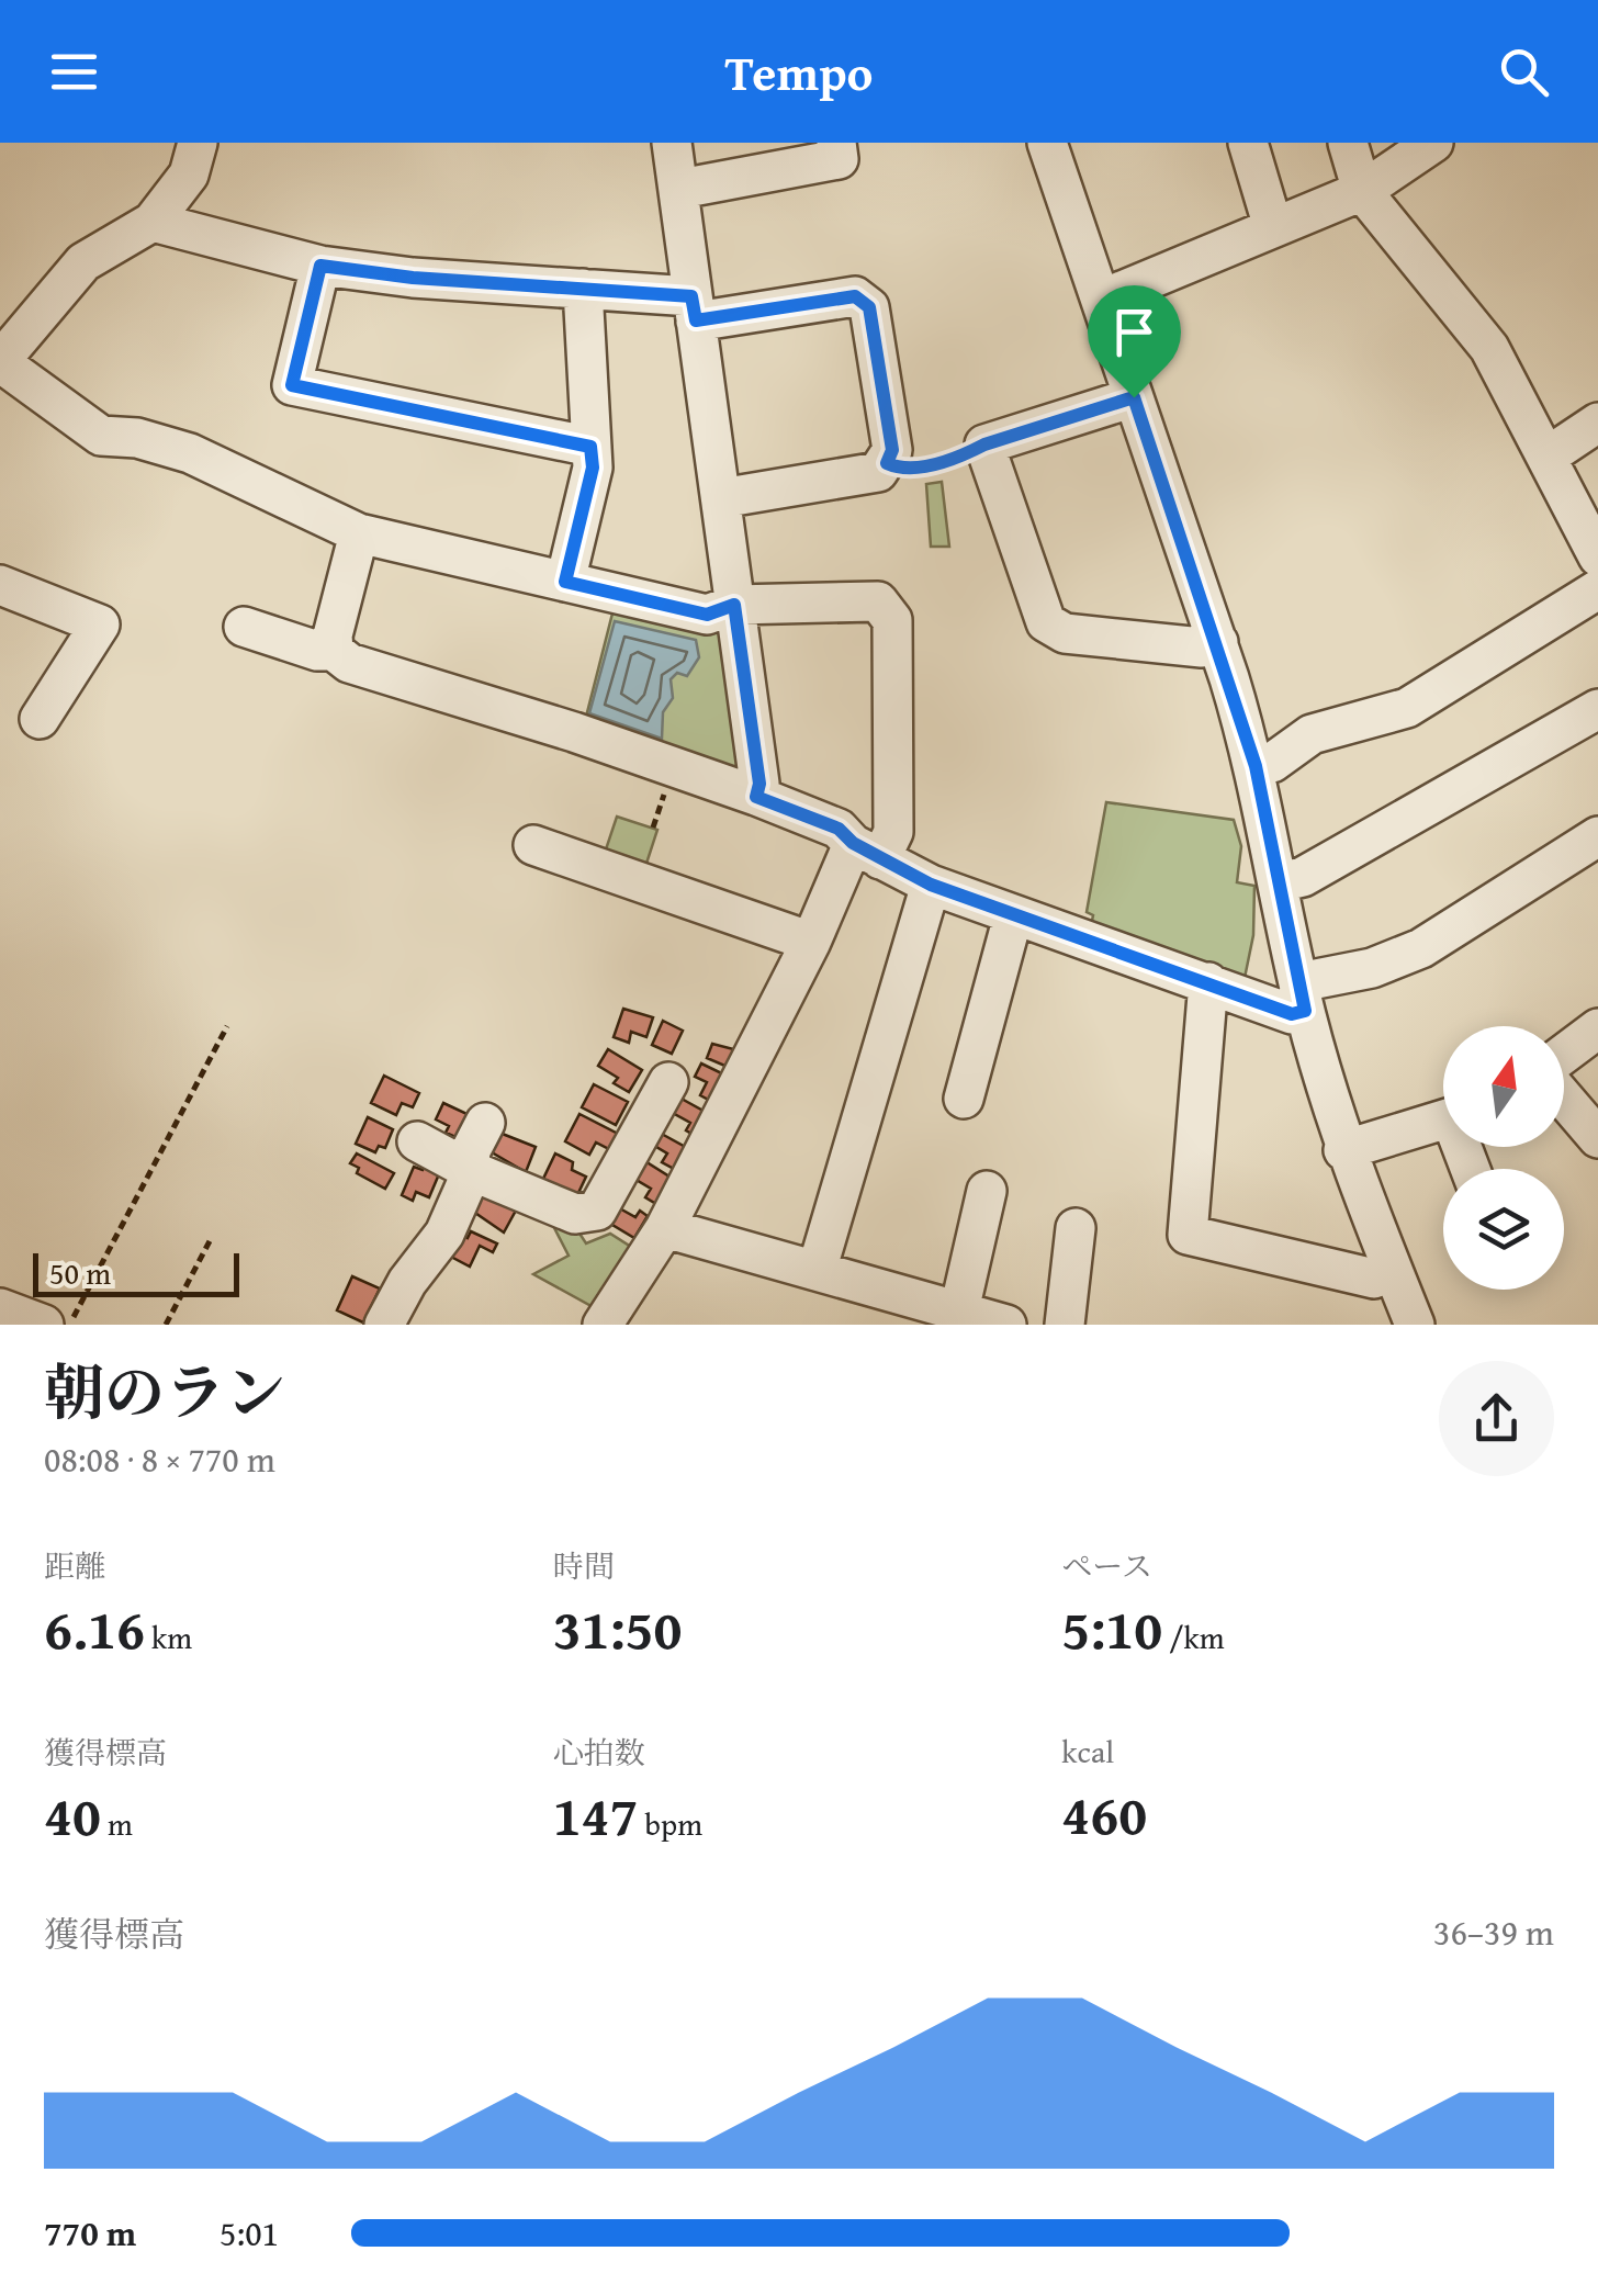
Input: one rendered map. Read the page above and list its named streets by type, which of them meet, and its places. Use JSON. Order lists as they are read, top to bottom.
{
  "scale_bar": "50 m",
  "north": "top",
  "page": {
    "header": "Tempo",
    "scale": "50 m",
    "heading": ["朝のラン", "08:08 · 8 × 770 m"],
    "stats": [
      ["距離", "6.16 km"],
      ["時間", "31:50"],
      ["ペース", "5:10 /km"],
      ["獲得標高", "40 m"],
      ["心拍数", "147 bpm"],
      ["kcal", "460"]
    ],
    "chart": ["獲得標高", "36–39 m"],
    "list": [
      {
        "name": "770 m",
        "note": "5:01"
      }
    ]
  }
}
